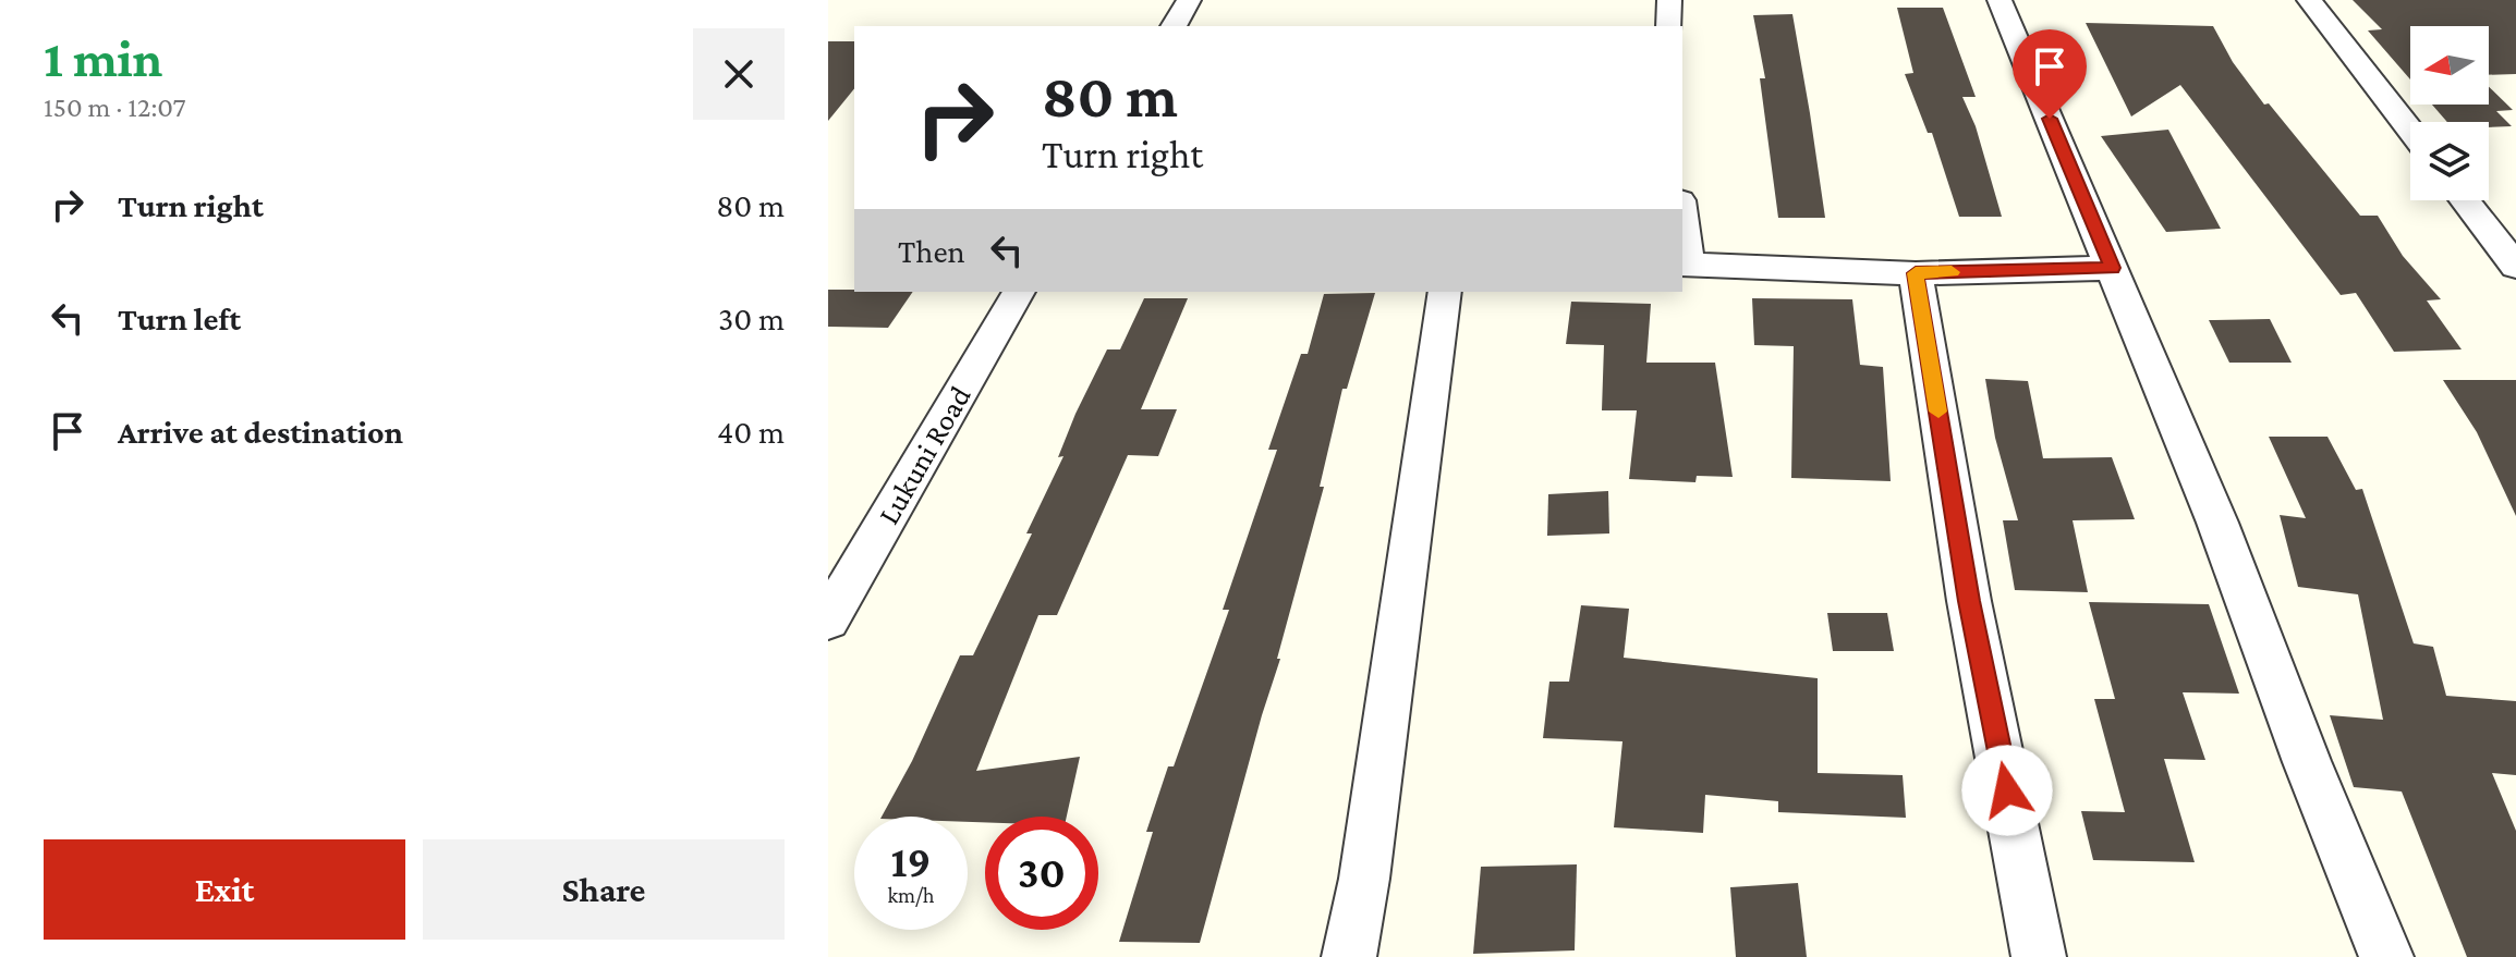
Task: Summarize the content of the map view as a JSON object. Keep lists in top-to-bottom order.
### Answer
{
  "streets": {
    "street": ["Lukuni Road"]
  },
  "north": "left",
  "page": {
    "heading": ["1 min", "150 m · 12:07"],
    "turn": ["80 m", "Turn right"],
    "list": [
      {
        "name": "Turn right",
        "value": "80 m"
      },
      {
        "name": "Turn left",
        "value": "30 m"
      },
      {
        "name": "Arrive at destination",
        "value": "40 m"
      }
    ],
    "then": "Then",
    "speed": "19 km/h",
    "limit": "30",
    "buttons": ["Exit", "Share"]
  }
}
